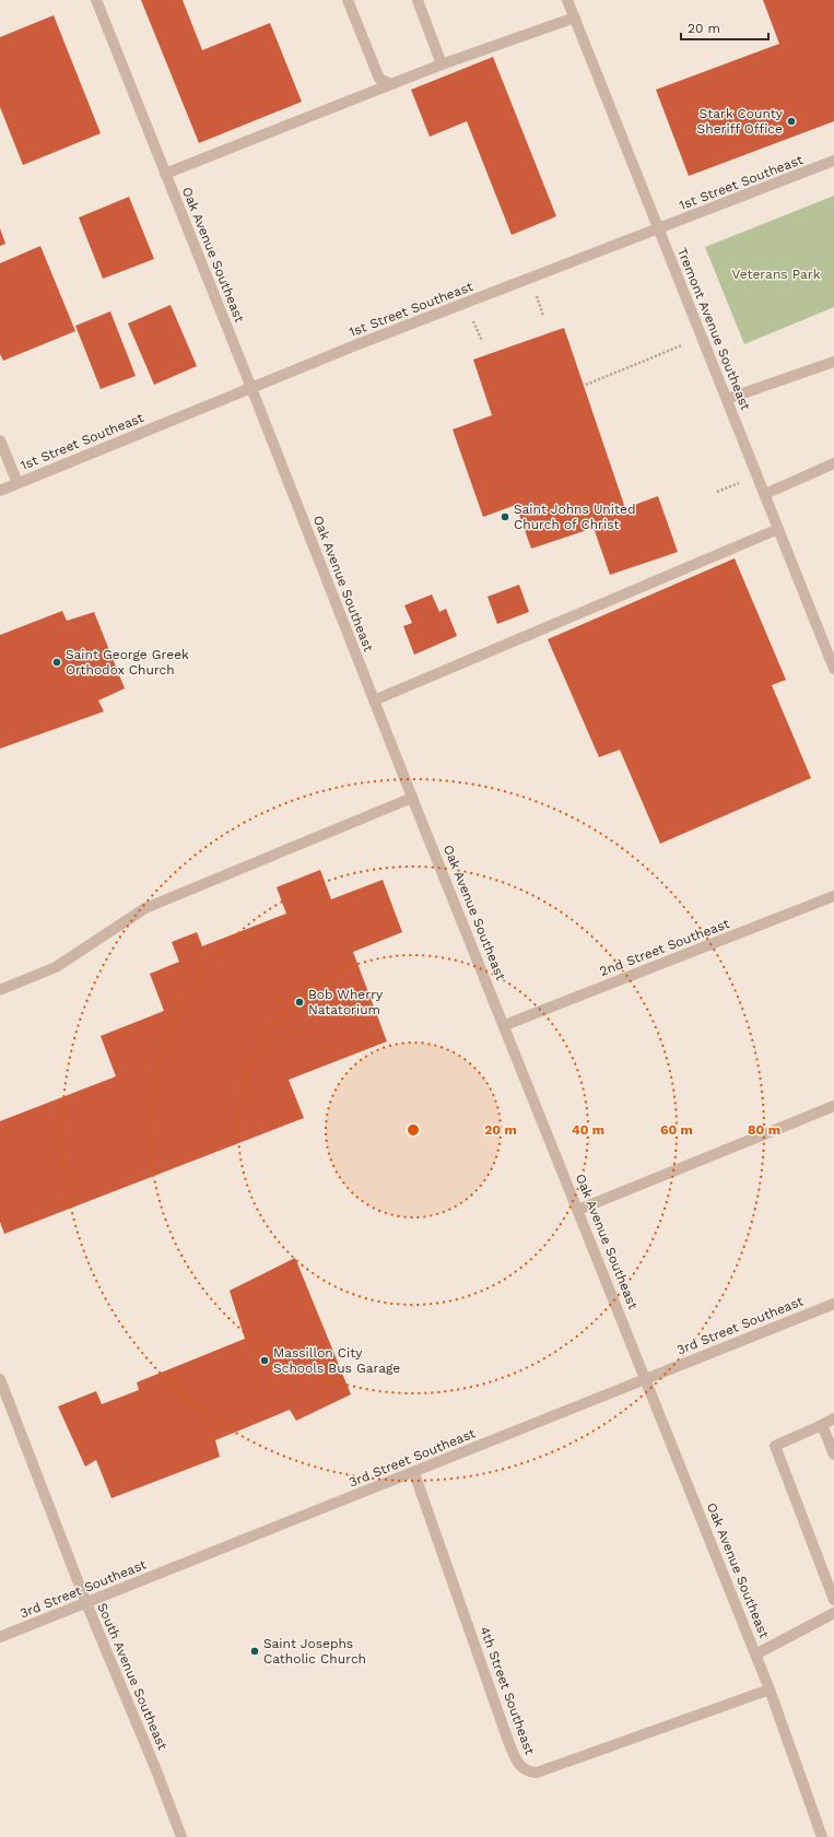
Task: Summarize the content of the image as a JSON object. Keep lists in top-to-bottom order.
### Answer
{
  "streets": {
    "street": [
      "1st Street Southeast",
      "Oak Avenue Southeast",
      "Tremont Avenue Southeast",
      "2nd Street Southeast",
      "3rd Street Southeast",
      "South Avenue Southeast",
      "4th Street Southeast"
    ]
  },
  "crossings": [
    ["1st Street Southeast", "Oak Avenue Southeast"],
    ["1st Street Southeast", "Tremont Avenue Southeast"],
    ["Oak Avenue Southeast", "2nd Street Southeast"],
    ["Oak Avenue Southeast", "3rd Street Southeast"],
    ["Oak Avenue Southeast", "4th Street Southeast"],
    ["3rd Street Southeast", "South Avenue Southeast"],
    ["3rd Street Southeast", "4th Street Southeast"]
  ],
  "parks": ["Veterans Park"],
  "places": [
    "Stark County Sheriff Office",
    "Saint Johns United Church of Christ",
    "Saint George Greek Orthodox Church",
    "Bob Wherry Natatorium",
    "Massillon City Schools Bus Garage",
    "Saint Josephs Catholic Church"
  ],
  "scale_bar": "20 m",
  "rings": [
    "20 m",
    "40 m",
    "60 m",
    "80 m"
  ]
}
